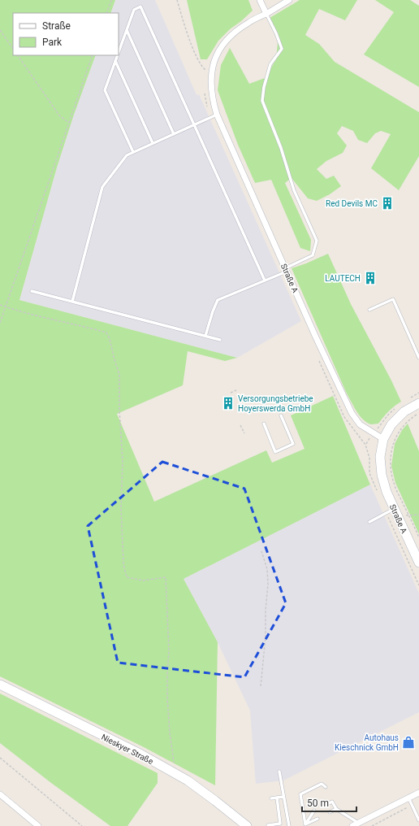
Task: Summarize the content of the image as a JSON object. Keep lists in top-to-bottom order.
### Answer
{
  "streets": {
    "main road": ["Straße A", "Nieskyer Straße"]
  },
  "places": {
    "building": ["Red Devils MC", "LAUTECH", "Versorgungsbetriebe Hoyerswerda GmbH"],
    "shop": ["Autohaus Kieschnick GmbH"]
  },
  "legend": ["Straße", "Park"],
  "scale_bar": "50 m"
}
